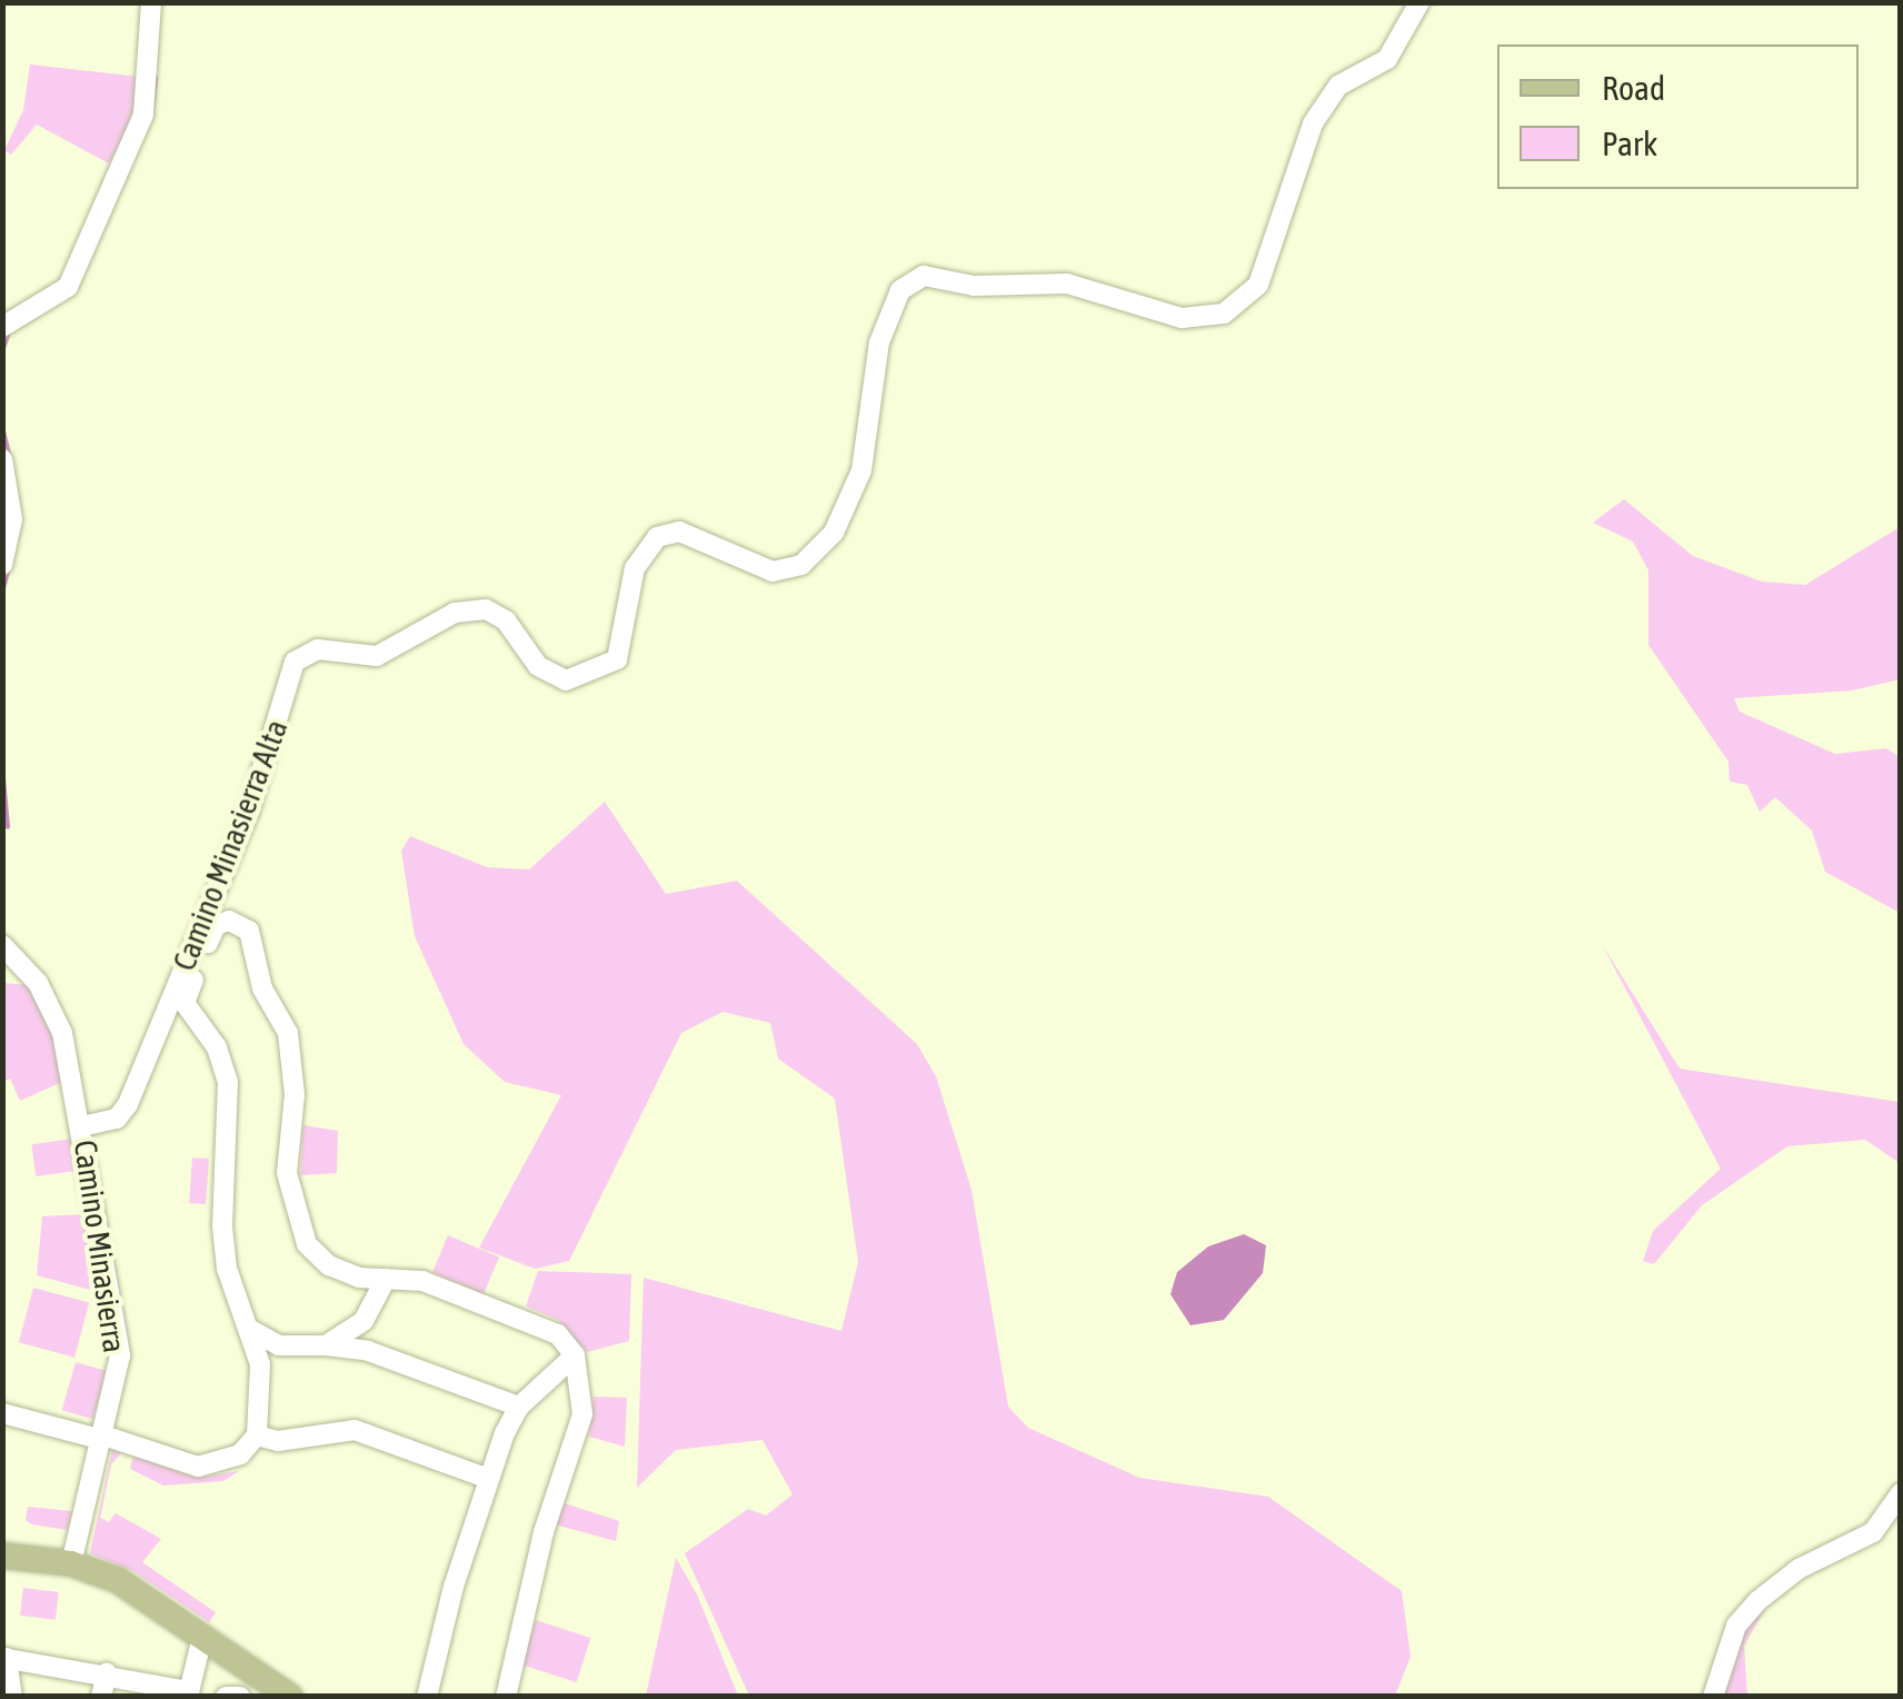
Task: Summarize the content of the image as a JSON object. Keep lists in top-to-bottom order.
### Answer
{
  "streets": {
    "street": ["Camino Minasierra Alta", "Camino Minasierra"]
  },
  "crossings": [
    ["Camino Minasierra Alta", "Camino Minasierra"]
  ],
  "legend": ["Road", "Park"]
}
